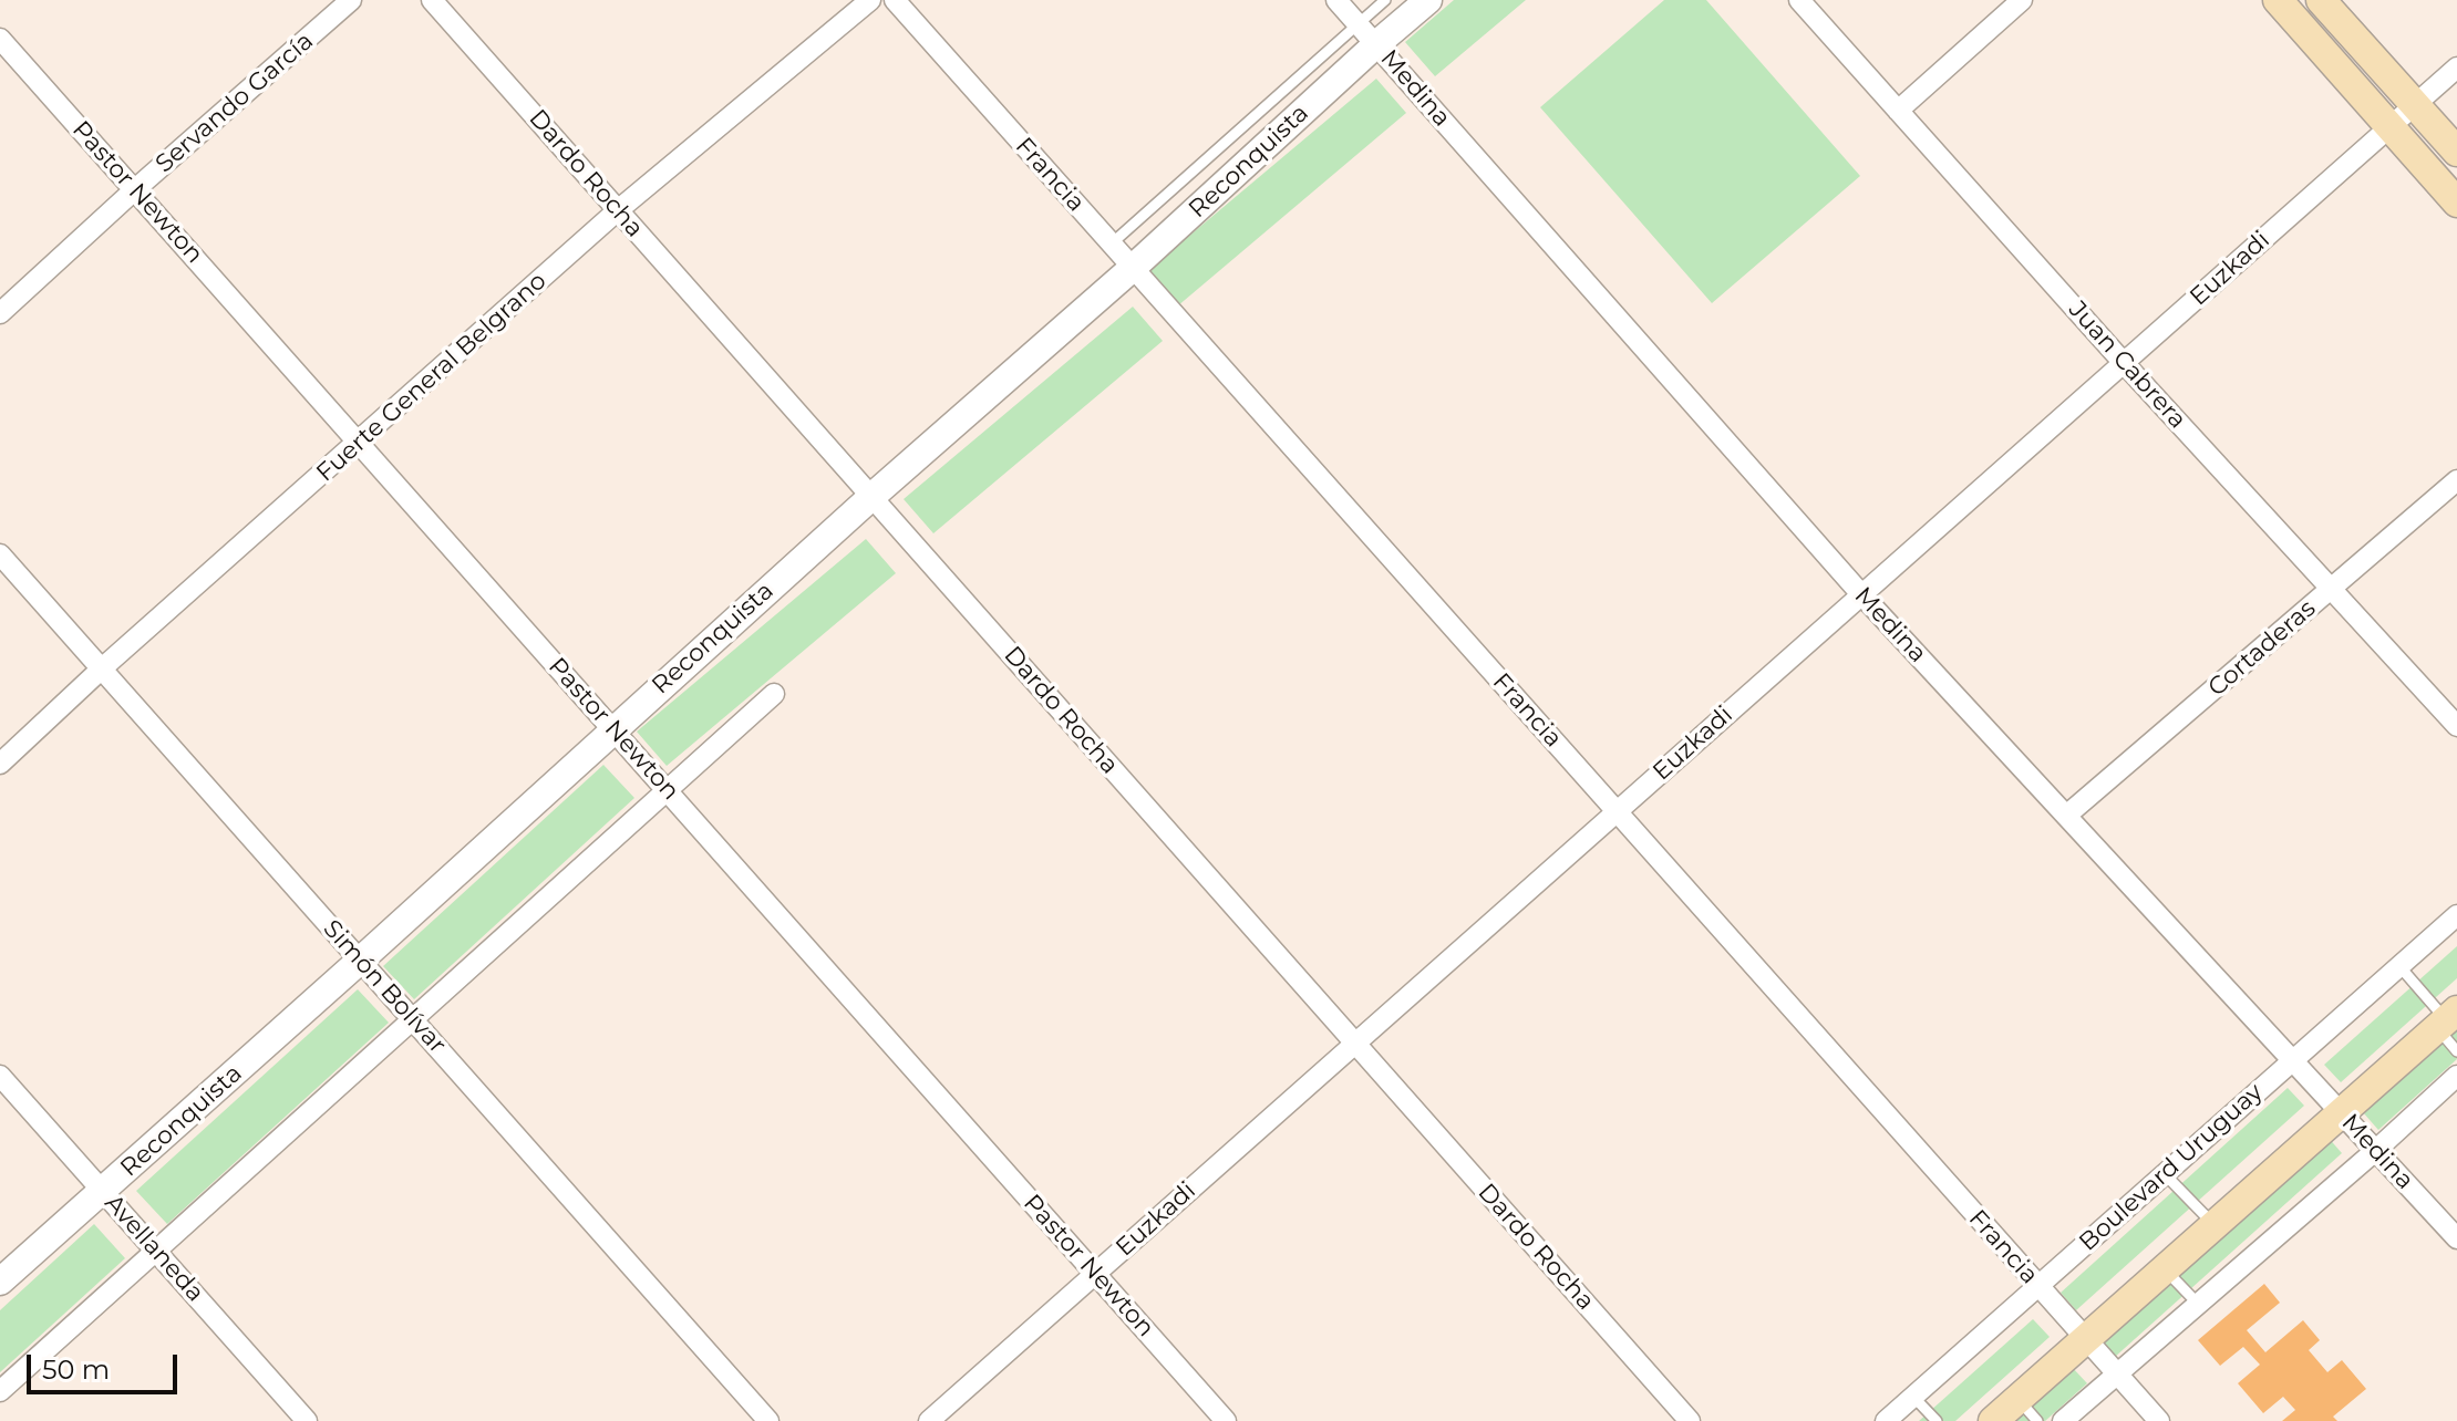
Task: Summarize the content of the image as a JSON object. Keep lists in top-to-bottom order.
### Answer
{
  "streets": {
    "street": [
      "Medina",
      "Servando García",
      "Reconquista",
      "Dardo Rocha",
      "Francia",
      "Pastor Newton",
      "Euzkadi",
      "Juan Cabrera",
      "Fuerte General Belgrano",
      "Cortaderas",
      "Simón Bolívar",
      "Boulevard Uruguay",
      "Avellaneda"
    ]
  },
  "crossings": [
    ["Medina", "Reconquista"],
    ["Medina", "Euzkadi"],
    ["Medina", "Cortaderas"],
    ["Medina", "Boulevard Uruguay"],
    ["Servando García", "Pastor Newton"],
    ["Reconquista", "Dardo Rocha"],
    ["Reconquista", "Francia"],
    ["Reconquista", "Pastor Newton"],
    ["Reconquista", "Simón Bolívar"],
    ["Reconquista", "Avellaneda"],
    ["Dardo Rocha", "Euzkadi"],
    ["Dardo Rocha", "Fuerte General Belgrano"],
    ["Francia", "Euzkadi"],
    ["Francia", "Boulevard Uruguay"],
    ["Pastor Newton", "Euzkadi"],
    ["Pastor Newton", "Fuerte General Belgrano"],
    ["Euzkadi", "Juan Cabrera"],
    ["Juan Cabrera", "Cortaderas"],
    ["Fuerte General Belgrano", "Simón Bolívar"]
  ],
  "scale_bar": "50 m"
}
